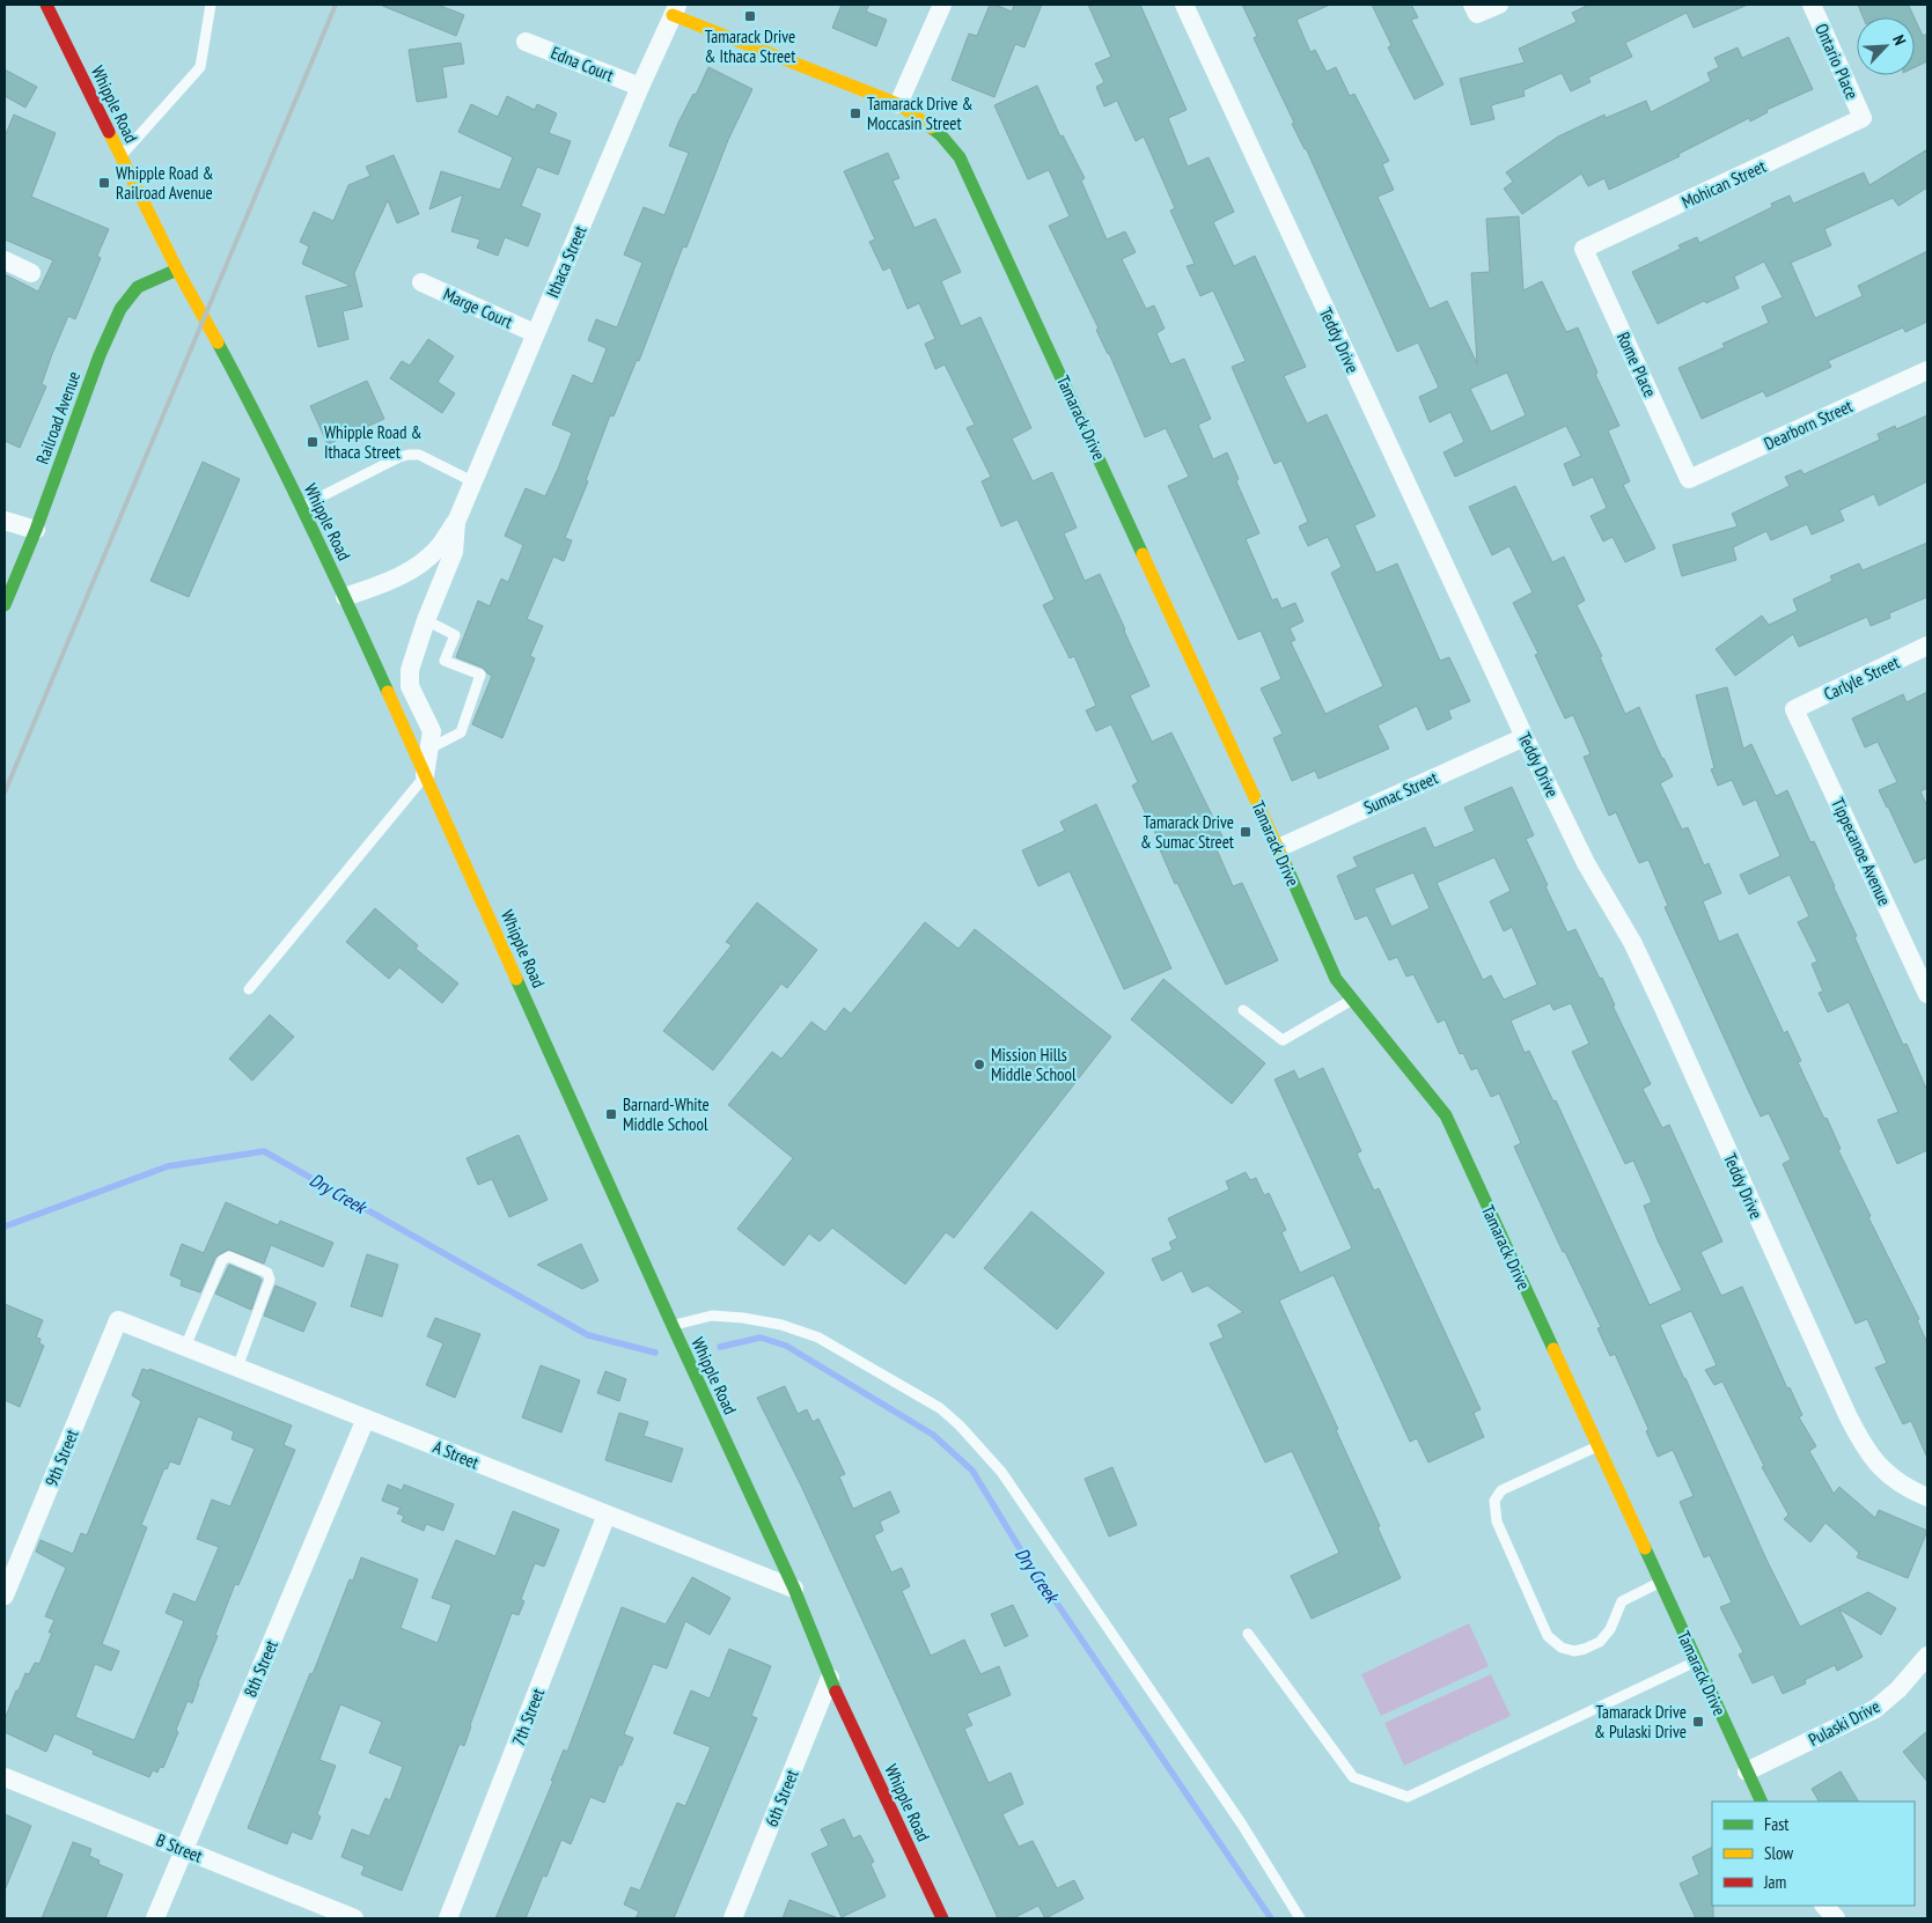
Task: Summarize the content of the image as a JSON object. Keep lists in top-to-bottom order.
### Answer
{
  "streets": {
    "street": [
      "Ontario Place",
      "Edna Court",
      "Whipple Road",
      "Mohican Street",
      "Ithaca Street",
      "Marge Court",
      "Teddy Drive",
      "Rome Place",
      "Railroad Avenue",
      "Tamarack Drive",
      "Dearborn Street",
      "Carlyle Street",
      "Sumac Street",
      "Tippecanoe Avenue",
      "A Street",
      "9th Street",
      "8th Street",
      "7th Street",
      "Pulaski Drive",
      "6th Street",
      "B Street"
    ]
  },
  "crossings": [
    ["Ontario Place", "Mohican Street"],
    ["Edna Court", "Ithaca Street"],
    ["Whipple Road", "Ithaca Street"],
    ["Whipple Road", "Railroad Avenue"],
    ["Whipple Road", "A Street"],
    ["Whipple Road", "6th Street"],
    ["Mohican Street", "Rome Place"],
    ["Ithaca Street", "Marge Court"],
    ["Ithaca Street", "Tamarack Drive"],
    ["Teddy Drive", "Sumac Street"],
    ["Rome Place", "Dearborn Street"],
    ["Tamarack Drive", "Sumac Street"],
    ["Tamarack Drive", "Pulaski Drive"],
    ["Carlyle Street", "Tippecanoe Avenue"],
    ["A Street", "9th Street"],
    ["A Street", "8th Street"],
    ["A Street", "7th Street"],
    ["8th Street", "B Street"]
  ],
  "water": ["Dry Creek"],
  "places": {
    "transit": [
      "Tamarack Drive & Ithaca Street",
      "Tamarack Drive & Moccasin Street",
      "Whipple Road & Railroad Avenue",
      "Whipple Road & Ithaca Street",
      "Tamarack Drive & Sumac Street",
      "Barnard-White Middle School",
      "Tamarack Drive & Pulaski Drive"
    ],
    "other": ["Mission Hills Middle School"]
  },
  "legend": ["Fast", "Slow", "Jam"],
  "north": "top right"
}
